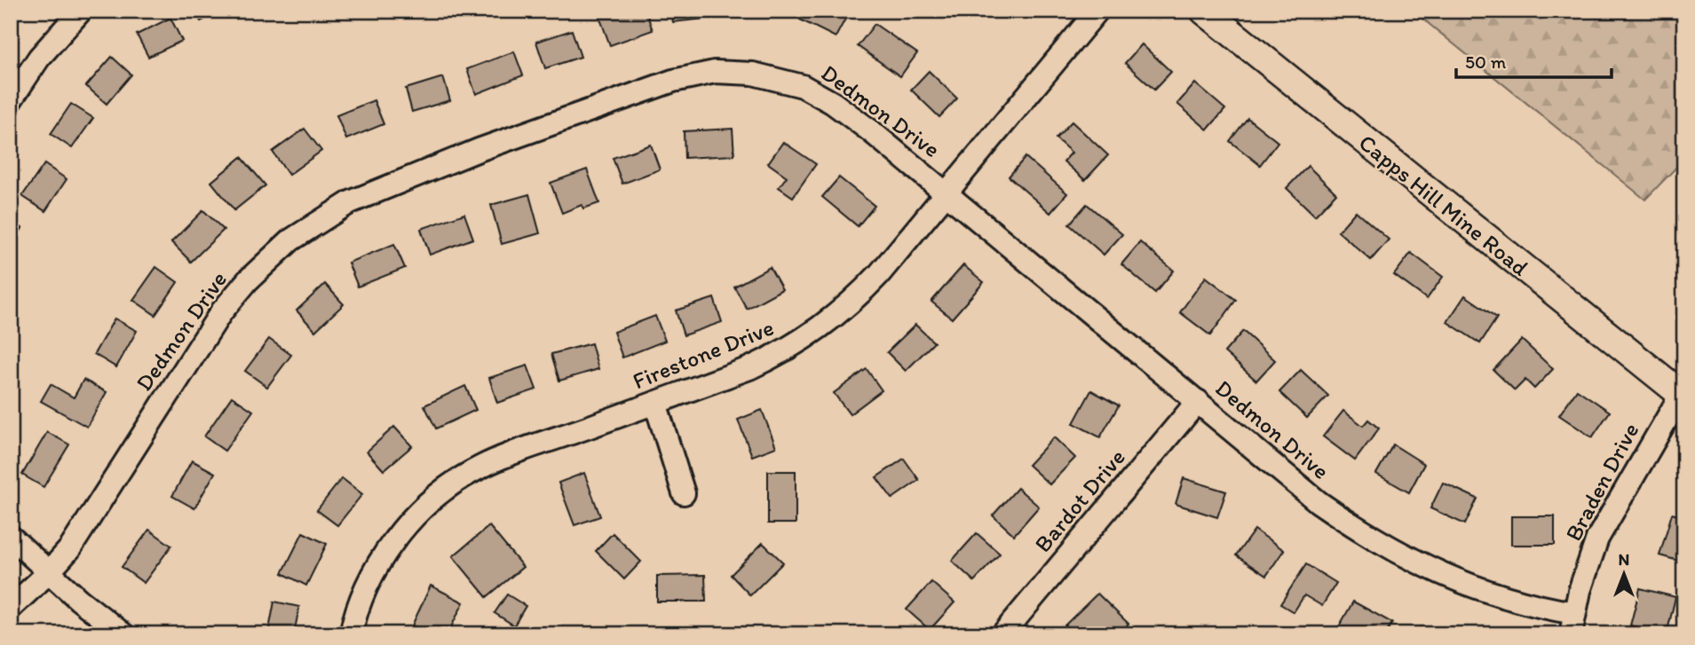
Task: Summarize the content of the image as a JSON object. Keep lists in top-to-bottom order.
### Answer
{
  "streets": {
    "street": [
      "Dedmon Drive",
      "Capps Hill Mine Road",
      "Firestone Drive",
      "Braden Drive",
      "Bardot Drive"
    ]
  },
  "crossings": [
    ["Dedmon Drive", "Firestone Drive"],
    ["Dedmon Drive", "Braden Drive"],
    ["Dedmon Drive", "Bardot Drive"],
    ["Capps Hill Mine Road", "Braden Drive"]
  ],
  "scale_bar": "50 m",
  "north": "top"
}
